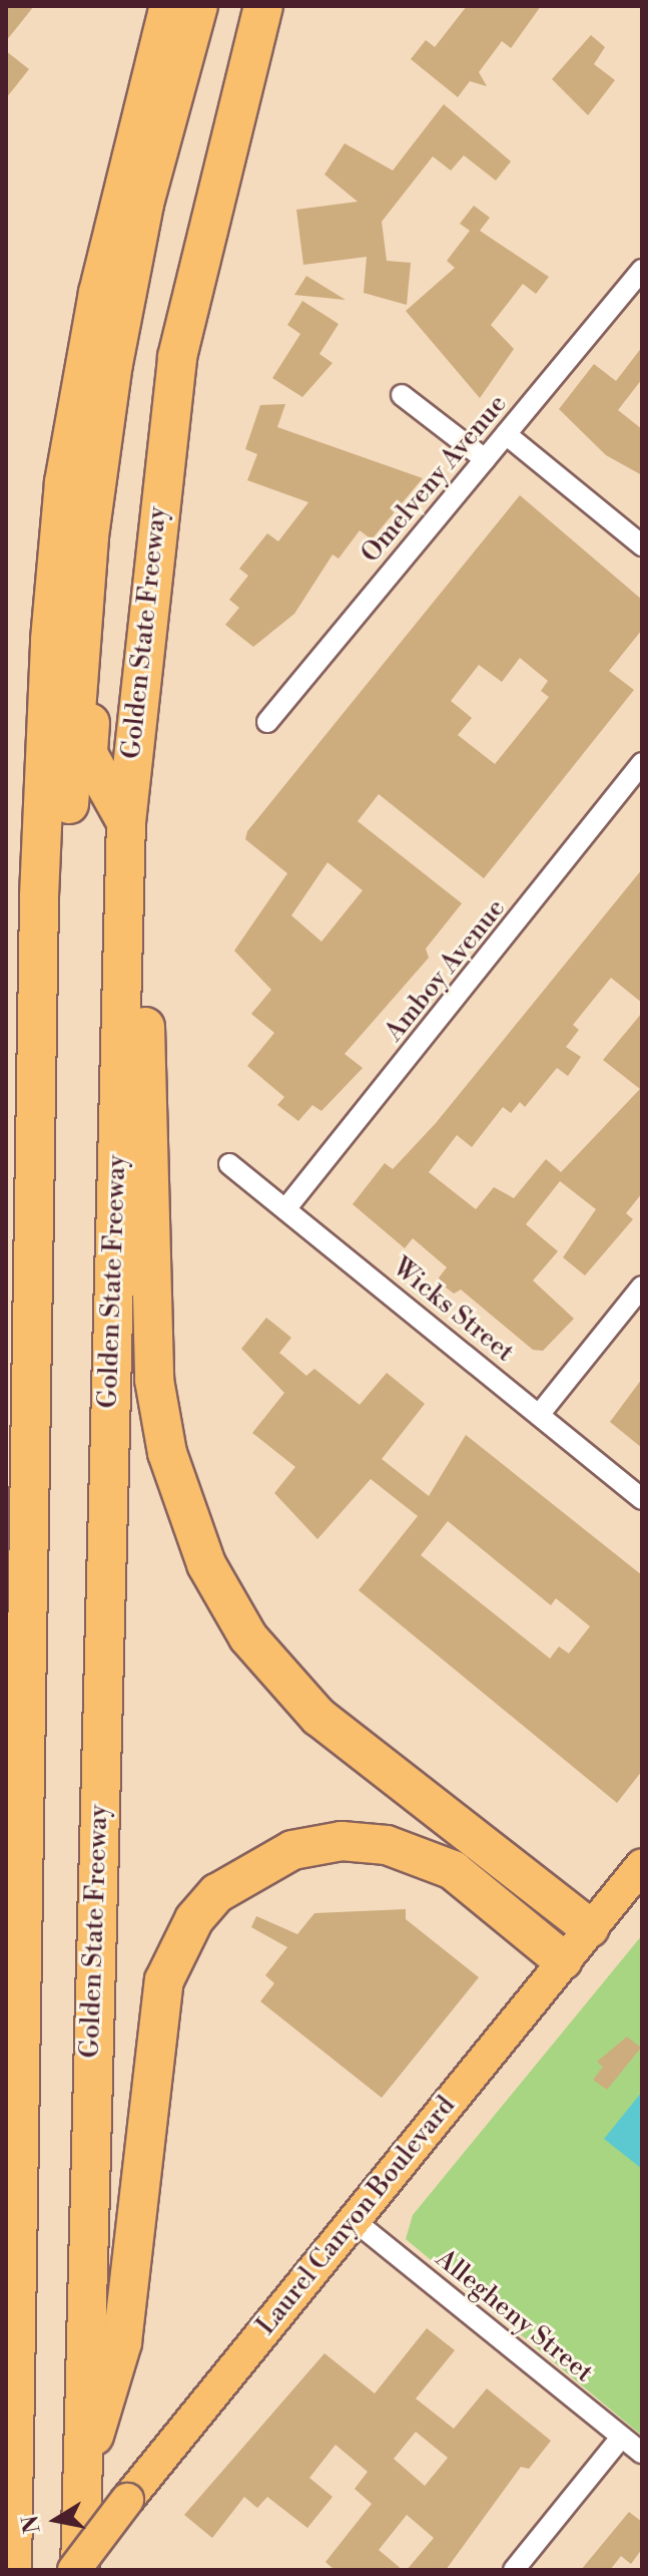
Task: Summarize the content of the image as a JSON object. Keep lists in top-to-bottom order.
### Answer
{
  "streets": {
    "highway": ["Golden State Freeway"],
    "main road": ["Laurel Canyon Boulevard"],
    "street": [
      "Omelveny Avenue",
      "Amboy Avenue",
      "Wicks Street",
      "Allegheny Street"
    ]
  },
  "crossings": [
    ["Golden State Freeway", "Laurel Canyon Boulevard"],
    ["Amboy Avenue", "Wicks Street"],
    ["Laurel Canyon Boulevard", "Allegheny Street"]
  ],
  "north": "left"
}
